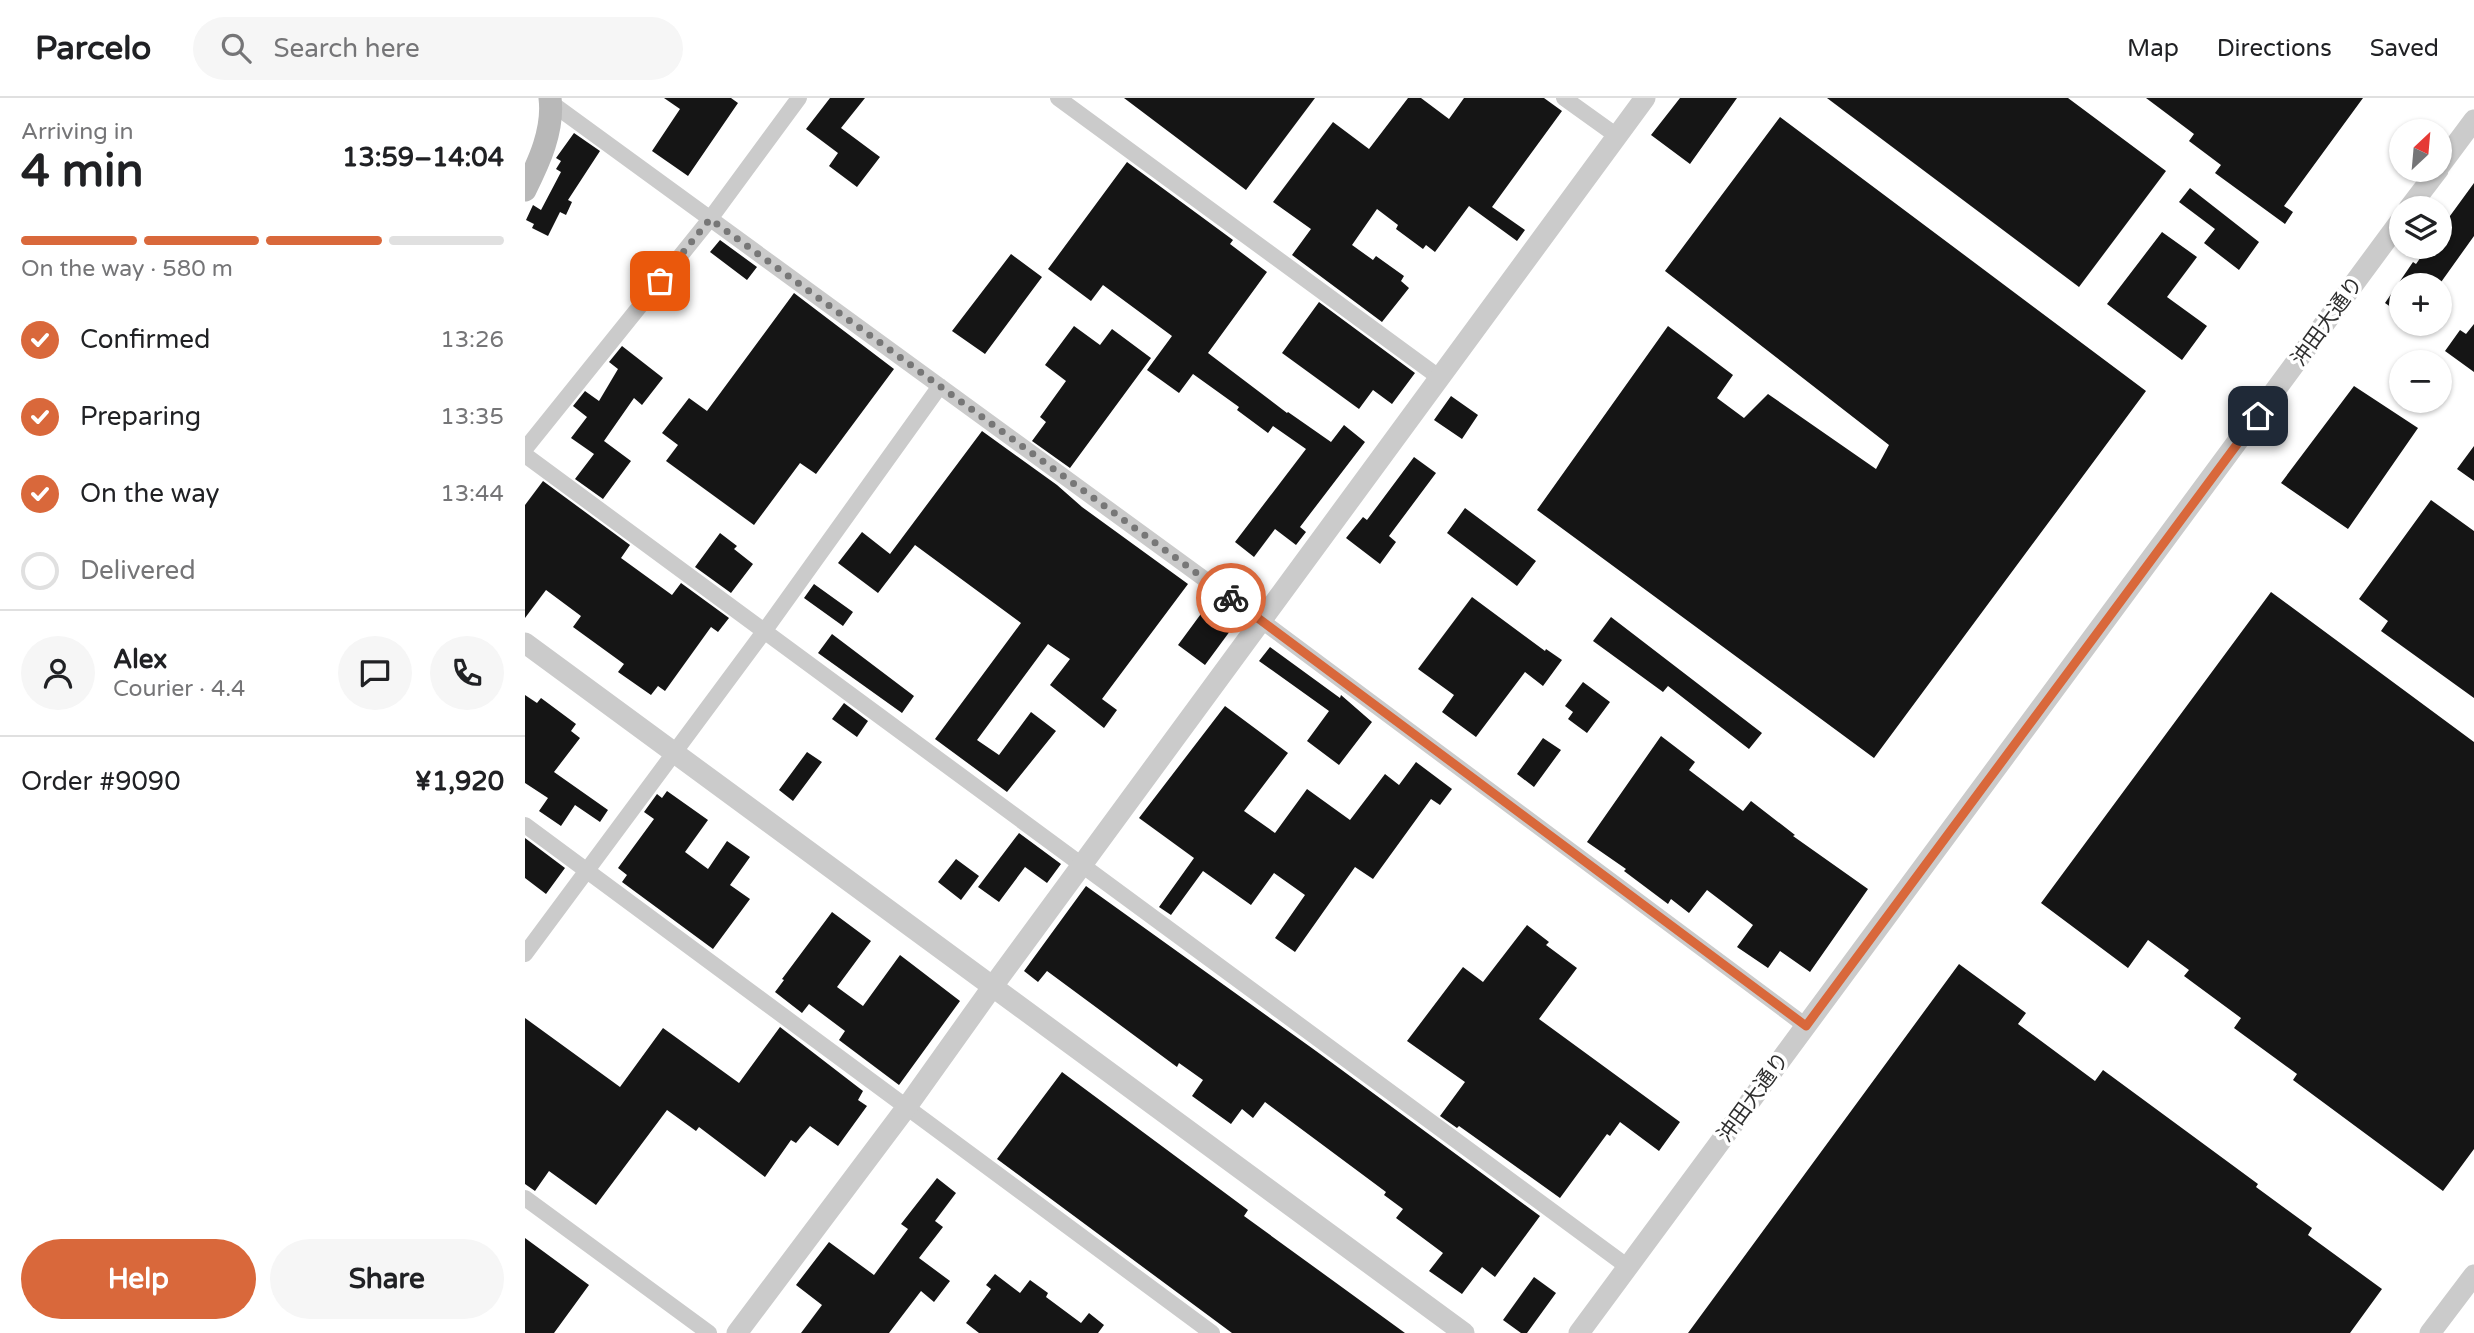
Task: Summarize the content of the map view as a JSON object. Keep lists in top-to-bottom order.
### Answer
{
  "streets": {
    "street": ["沖田大通り"]
  },
  "north": "top right",
  "page": {
    "header": "Parcelo",
    "search": "Search here",
    "nav": ["Map", "Directions", "Saved"],
    "heading": ["4 min", "Arriving in", "13:59–14:04"],
    "panel": [
      "Alex",
      "Courier · 4.4",
      "Order #9090",
      "¥1,920"
    ],
    "map_buttons": ["+", "−"],
    "bar": "On the way · 580 m",
    "list": [
      ["Confirmed", "13:26"],
      ["Preparing", "13:35"],
      ["On the way", "13:44"],
      "Delivered"
    ],
    "buttons": ["Help", "Share"]
  }
}
